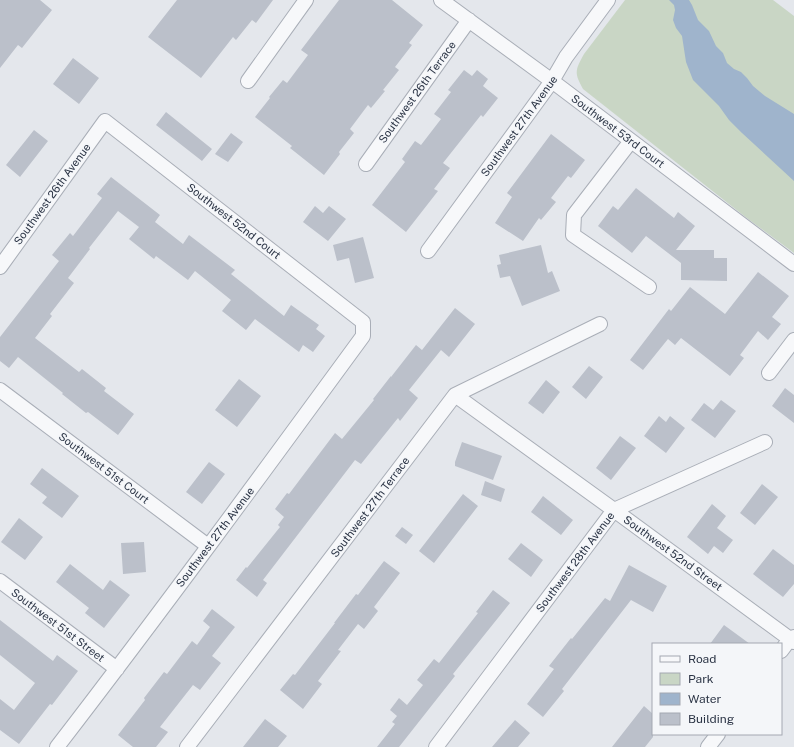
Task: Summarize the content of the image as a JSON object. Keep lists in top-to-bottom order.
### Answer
{
  "streets": {
    "street": [
      "Southwest 26th Terrace",
      "Southwest 27th Avenue",
      "Southwest 53rd Court",
      "Southwest 26th Avenue",
      "Southwest 52nd Court",
      "Southwest 51st Court",
      "Southwest 27th Terrace",
      "Southwest 52nd Street",
      "Southwest 28th Avenue",
      "Southwest 51st Street"
    ]
  },
  "crossings": [
    ["Southwest 26th Terrace", "Southwest 53rd Court"],
    ["Southwest 27th Avenue", "Southwest 53rd Court"],
    ["Southwest 27th Avenue", "Southwest 52nd Court"],
    ["Southwest 27th Avenue", "Southwest 51st Court"],
    ["Southwest 27th Avenue", "Southwest 51st Street"],
    ["Southwest 26th Avenue", "Southwest 52nd Court"],
    ["Southwest 27th Terrace", "Southwest 52nd Street"],
    ["Southwest 52nd Street", "Southwest 28th Avenue"]
  ],
  "legend": [
    "Road",
    "Park",
    "Water",
    "Building"
  ]
}
